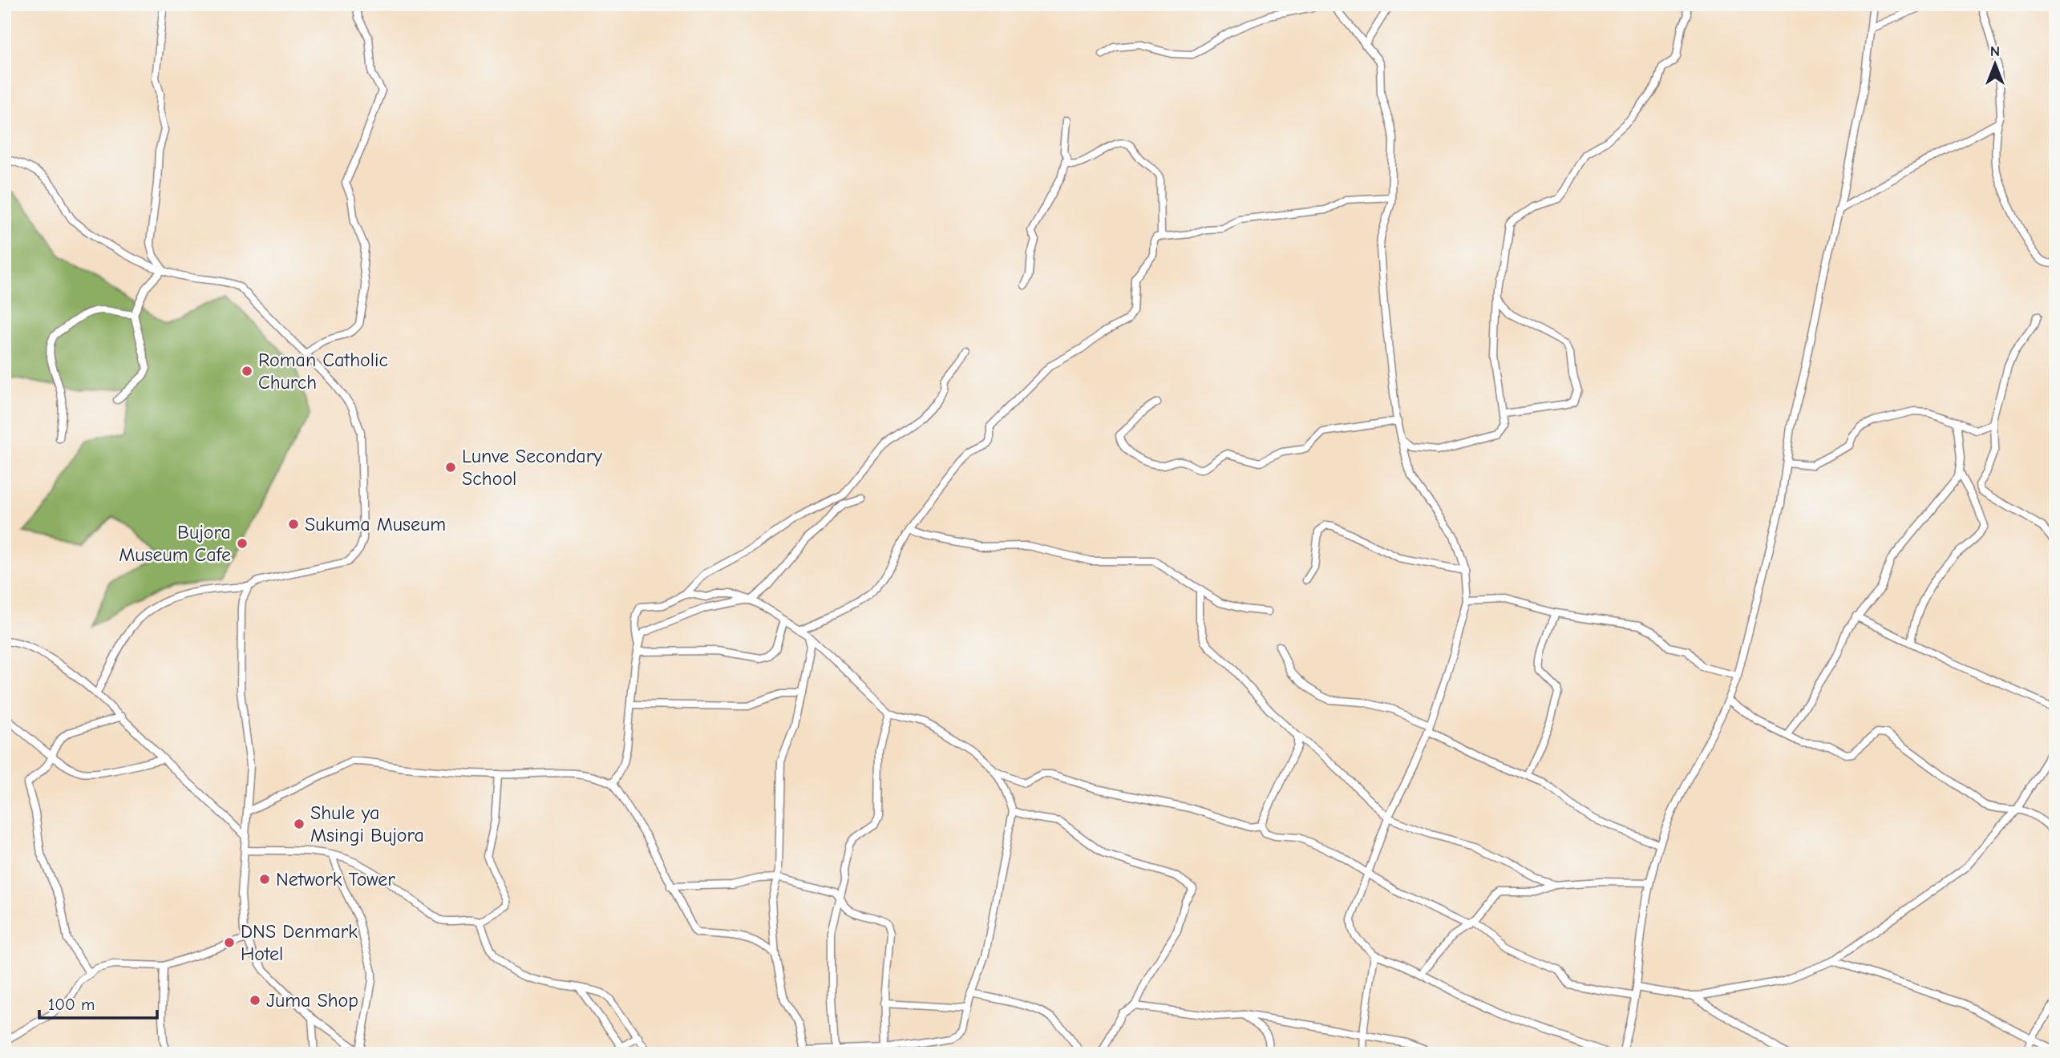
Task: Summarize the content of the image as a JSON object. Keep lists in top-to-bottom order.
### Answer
{
  "places": [
    "Roman Catholic Church",
    "Lunve Secondary School",
    "Sukuma Museum",
    "Bujora Museum Cafe",
    "Shule ya Msingi Bujora",
    "Network Tower",
    "DNS Denmark Hotel",
    "Juma Shop"
  ],
  "scale_bar": "100 m",
  "north": "top"
}
